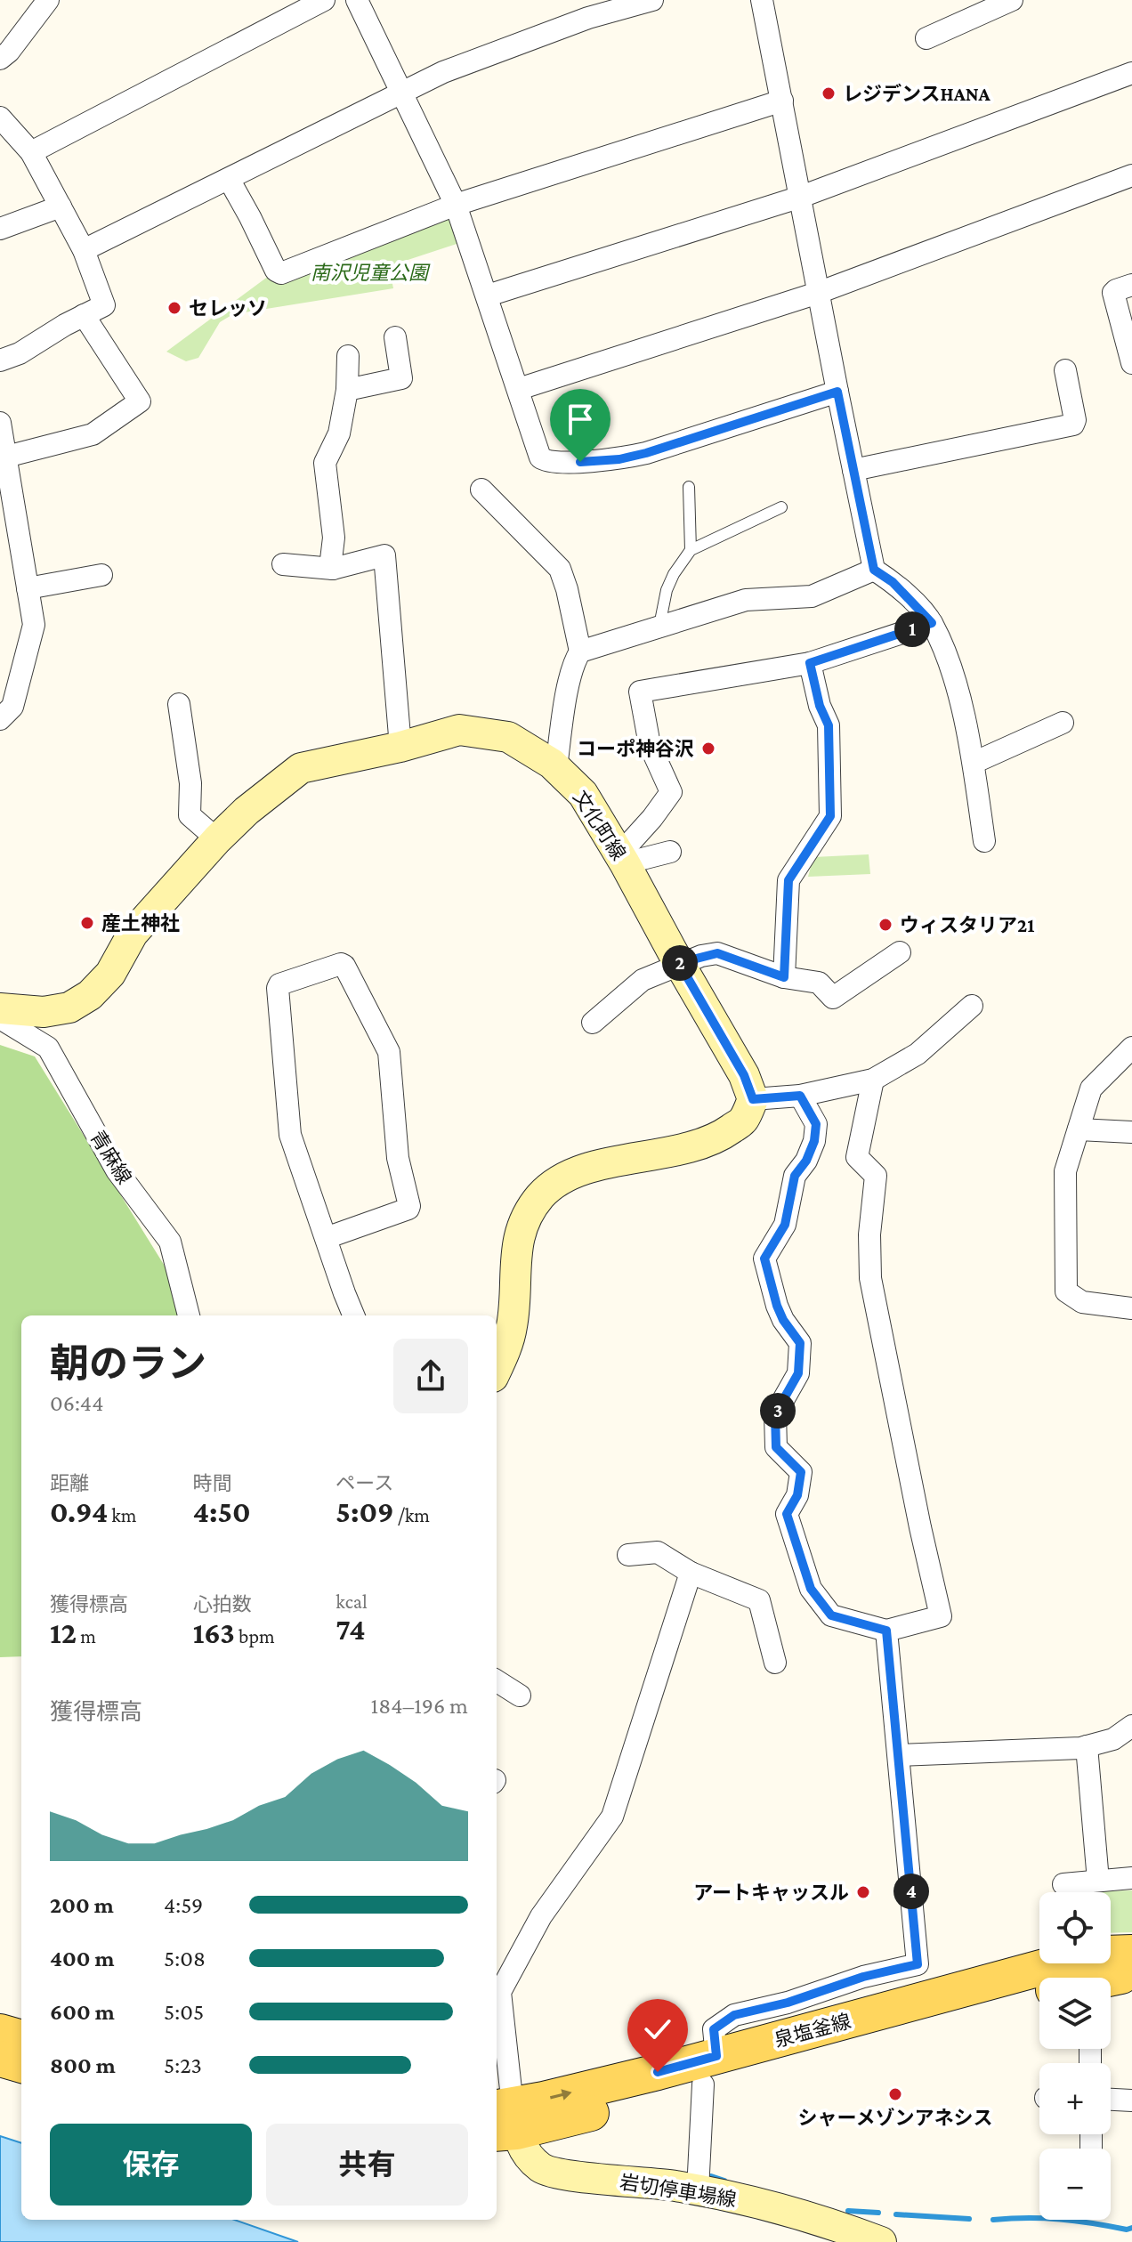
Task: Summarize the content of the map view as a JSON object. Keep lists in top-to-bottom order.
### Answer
{
  "streets": {
    "main road": ["泉塩釜線"],
    "street": ["文化町線", "青麻線", "岩切停車場線"]
  },
  "crossings": [
    ["泉塩釜線", "岩切停車場線"]
  ],
  "parks": ["南沢児童公園"],
  "places": [
    "レジデンスHANA",
    "セレッソ",
    "コーポ神谷沢",
    "産土神社",
    "ウィスタリア21",
    "アートキャッスル",
    "シャーメゾンアネシス"
  ],
  "page": {
    "pins": [
      "1",
      "2",
      "3",
      "4"
    ],
    "heading": ["朝のラン", "06:44"],
    "stats": [
      ["距離", "0.94 km"],
      ["時間", "4:50"],
      ["ペース", "5:09 /km"],
      ["獲得標高", "12 m"],
      ["心拍数", "163 bpm"],
      ["kcal", "74"]
    ],
    "chart": ["獲得標高", "184–196 m"],
    "list": [
      {
        "name": "200 m",
        "note": "4:59"
      },
      {
        "name": "400 m",
        "note": "5:08"
      },
      {
        "name": "600 m",
        "note": "5:05"
      },
      {
        "name": "800 m",
        "note": "5:23"
      }
    ],
    "map_buttons": ["+", "−"],
    "buttons": ["保存", "共有"]
  }
}
